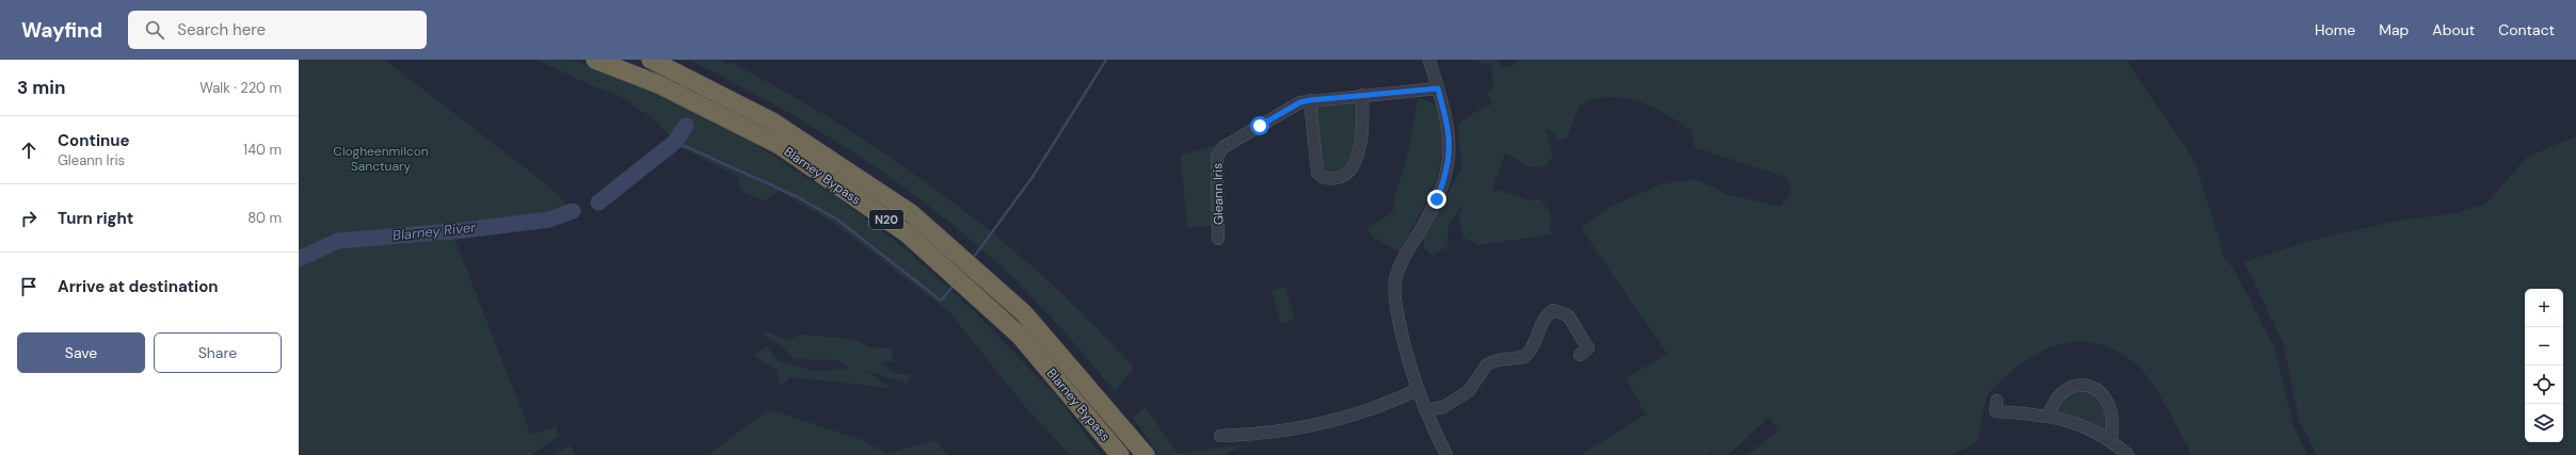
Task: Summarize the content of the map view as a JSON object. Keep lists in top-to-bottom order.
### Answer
{
  "streets": {
    "highway": ["Blarney Bypass", "N20"],
    "street": ["Gleann Iris"]
  },
  "water": ["Blarney River"],
  "parks": ["Clogheenmilcon Sanctuary"],
  "page": {
    "header": "Wayfind",
    "search": "Search here",
    "nav": [
      "Home",
      "Map",
      "About",
      "Contact"
    ],
    "heading": ["3 min", "Walk · 220 m"],
    "list": [
      ["Continue", "Gleann Iris", "140 m"],
      ["Turn right", "80 m"],
      "Arrive at destination"
    ],
    "map_buttons": ["+", "−"],
    "buttons": ["Save", "Share"]
  }
}
